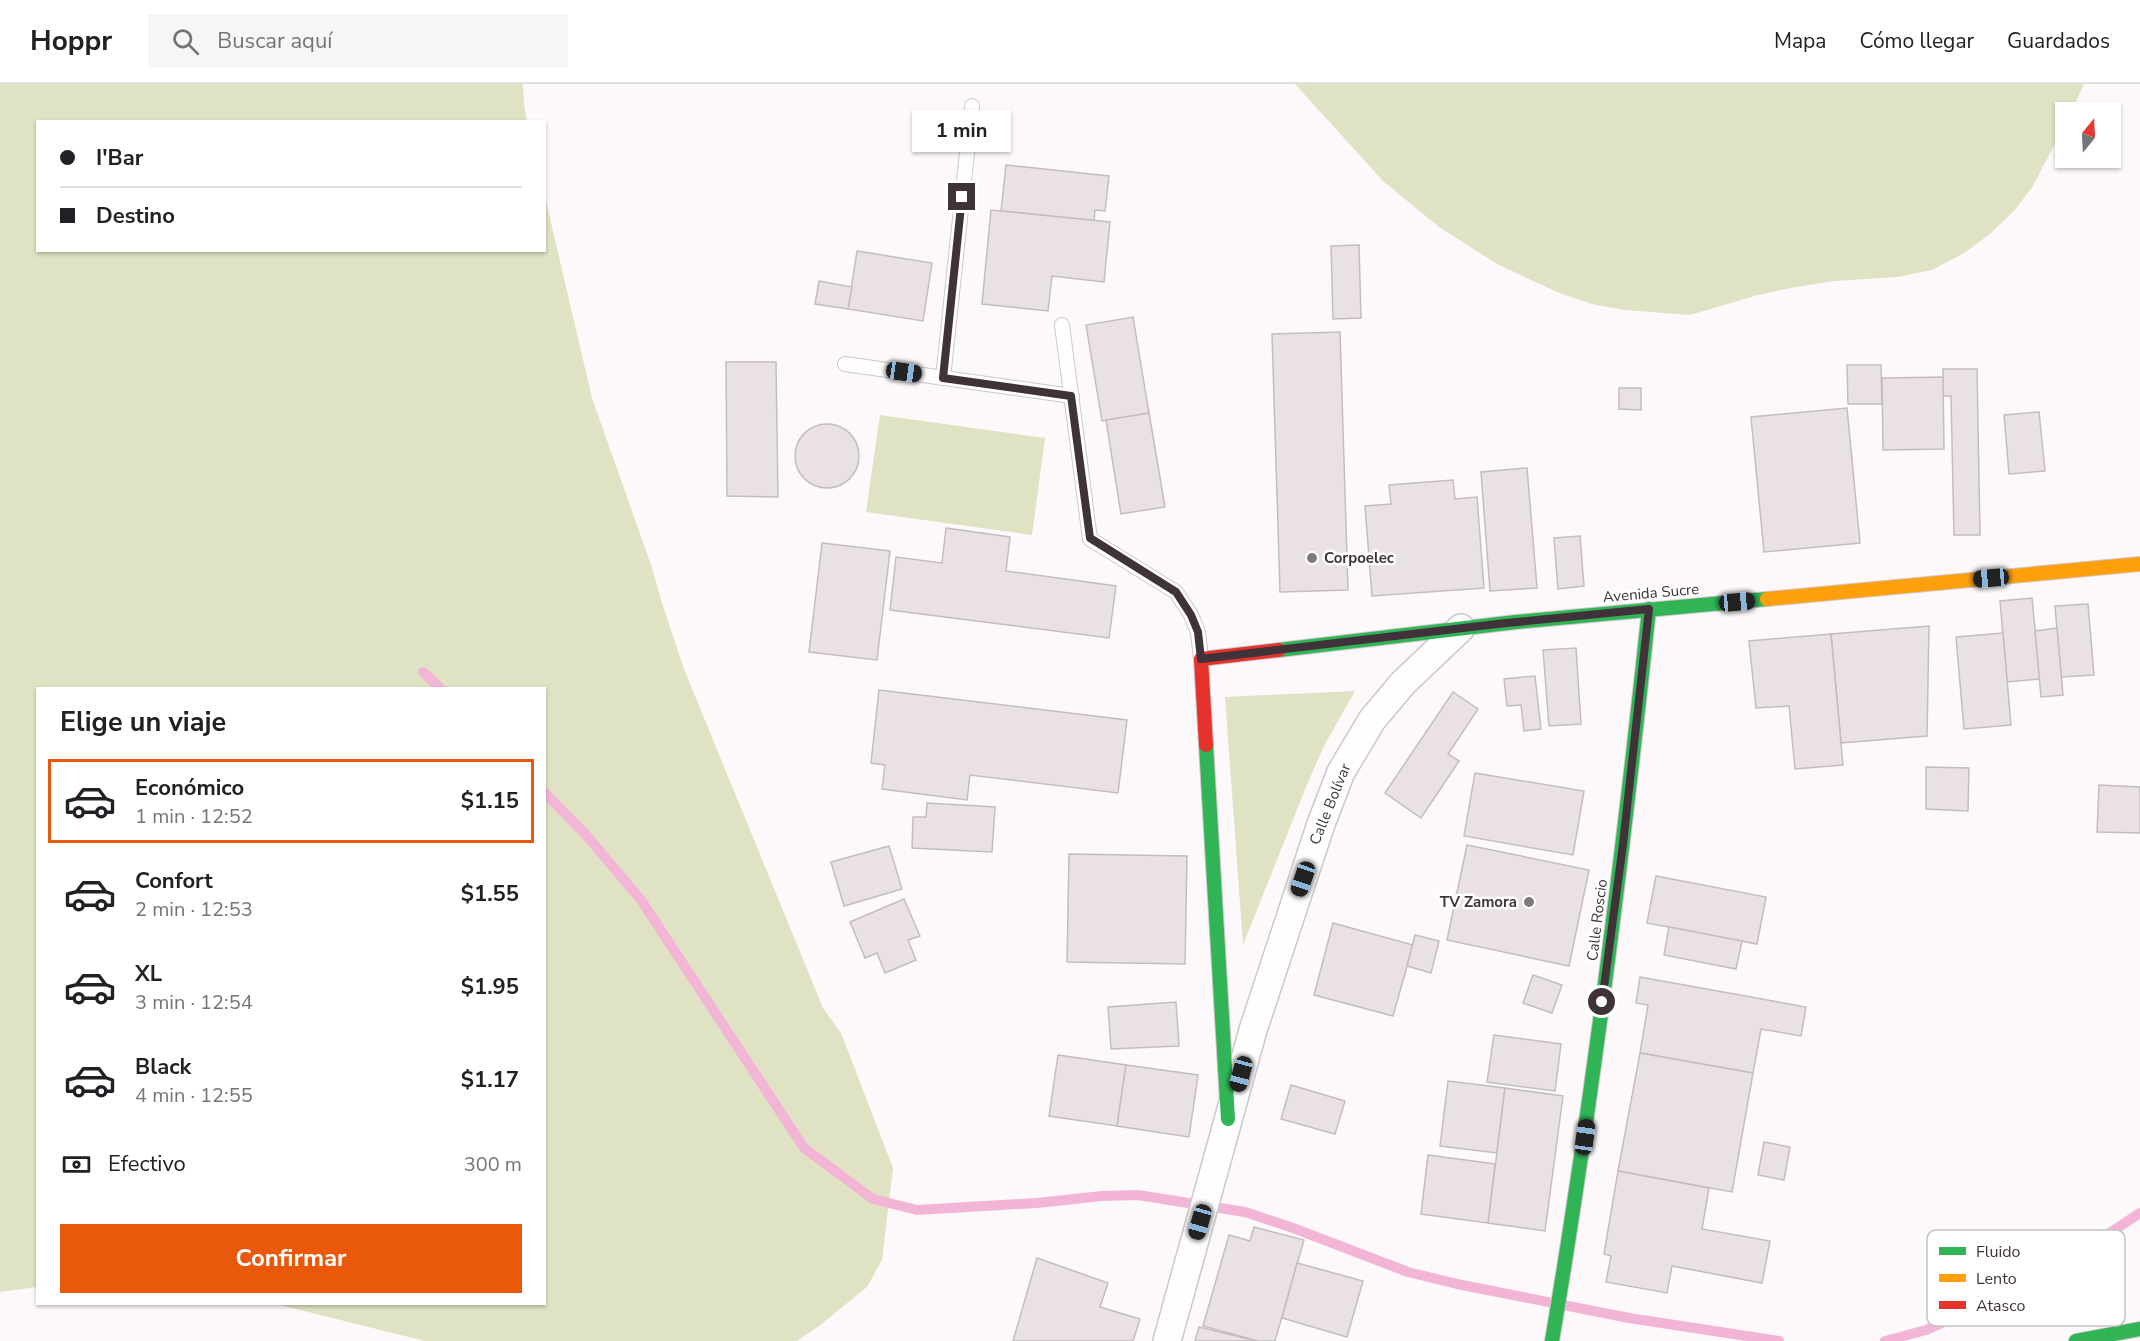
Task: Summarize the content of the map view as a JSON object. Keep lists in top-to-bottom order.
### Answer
{
  "streets": {
    "street": ["Avenida Sucre", "Calle Bolívar", "Calle Roscio"]
  },
  "crossings": [
    ["Avenida Sucre", "Calle Bolívar"],
    ["Avenida Sucre", "Calle Roscio"]
  ],
  "places": ["Corpoelec", "TV Zamora"],
  "legend": ["Fluido", "Lento", "Atasco"],
  "north": "top",
  "page": {
    "header": "Hoppr",
    "search": "Buscar aquí",
    "nav": ["Mapa", "Cómo llegar", "Guardados"],
    "bubble": "1 min",
    "banner": ["I'Bar", "Destino"],
    "heading": "Elige un viaje",
    "list": [
      {
        "name": "Económico",
        "note": "1 min · 12:52",
        "value": "$1.15"
      },
      {
        "name": "Confort",
        "note": "2 min · 12:53",
        "value": "$1.55"
      },
      {
        "name": "XL",
        "note": "3 min · 12:54",
        "value": "$1.95"
      },
      {
        "name": "Black",
        "note": "4 min · 12:55",
        "value": "$1.17"
      }
    ],
    "pay": ["Efectivo", "300 m"],
    "buttons": "Confirmar"
  }
}
